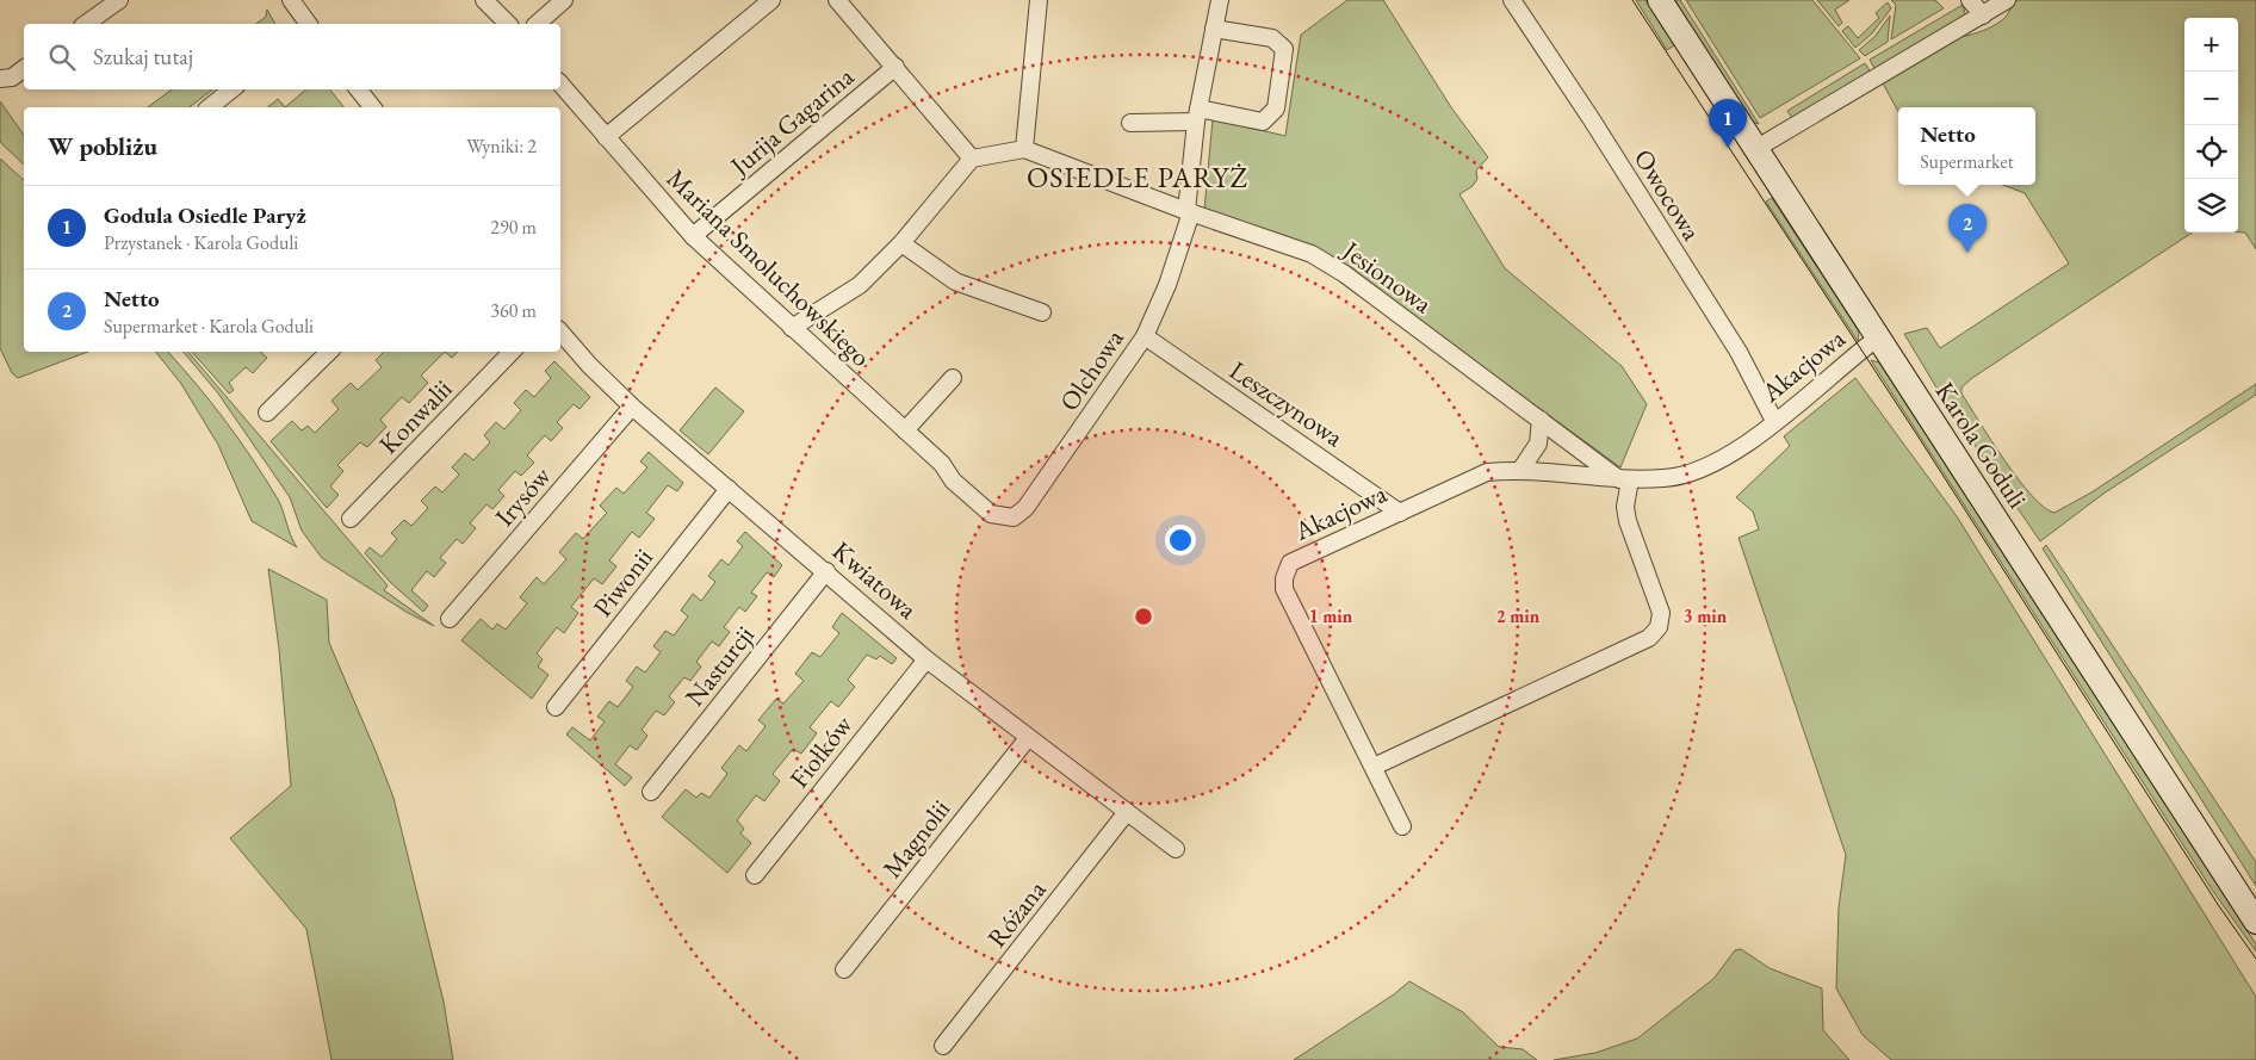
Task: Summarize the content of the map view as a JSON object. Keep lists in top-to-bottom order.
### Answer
{
  "streets": {
    "main road": ["Karola Goduli"],
    "street": [
      "Jurija Gagarina",
      "Owocowa",
      "Mariana Smoluchowskiego",
      "Jesionowa",
      "Akacjowa",
      "Olchowa",
      "Leszczynowa",
      "Konwalii",
      "Irysów",
      "Kwiatowa",
      "Piwonii",
      "Nasturcji",
      "Fiołków",
      "Magnolii",
      "Różana"
    ]
  },
  "crossings": [
    ["Jurija Gagarina", "Mariana Smoluchowskiego"],
    ["Owocowa", "Akacjowa"],
    ["Mariana Smoluchowskiego", "Olchowa"],
    ["Jesionowa", "Akacjowa"],
    ["Jesionowa", "Olchowa"],
    ["Akacjowa", "Leszczynowa"],
    ["Akacjowa", "Karola Goduli"],
    ["Olchowa", "Leszczynowa"],
    ["Irysów", "Kwiatowa"],
    ["Kwiatowa", "Piwonii"],
    ["Kwiatowa", "Nasturcji"],
    ["Kwiatowa", "Fiołków"],
    ["Kwiatowa", "Magnolii"],
    ["Kwiatowa", "Różana"]
  ],
  "districts": ["OSIEDLE PARYŻ"],
  "page": {
    "map_buttons": ["+", "−"],
    "search": "Szukaj tutaj",
    "pins": ["1", "2"],
    "popup": ["Netto", "Supermarket"],
    "heading": ["W pobliżu", "Wyniki: 2"],
    "list": [
      {
        "mark": "1",
        "name": "Godula Osiedle Paryż",
        "note": "Przystanek · Karola Goduli",
        "value": "290 m"
      },
      {
        "mark": "2",
        "name": "Netto",
        "note": "Supermarket · Karola Goduli",
        "value": "360 m"
      }
    ]
  },
  "rings": ["1 min", "2 min", "3 min"]
}
